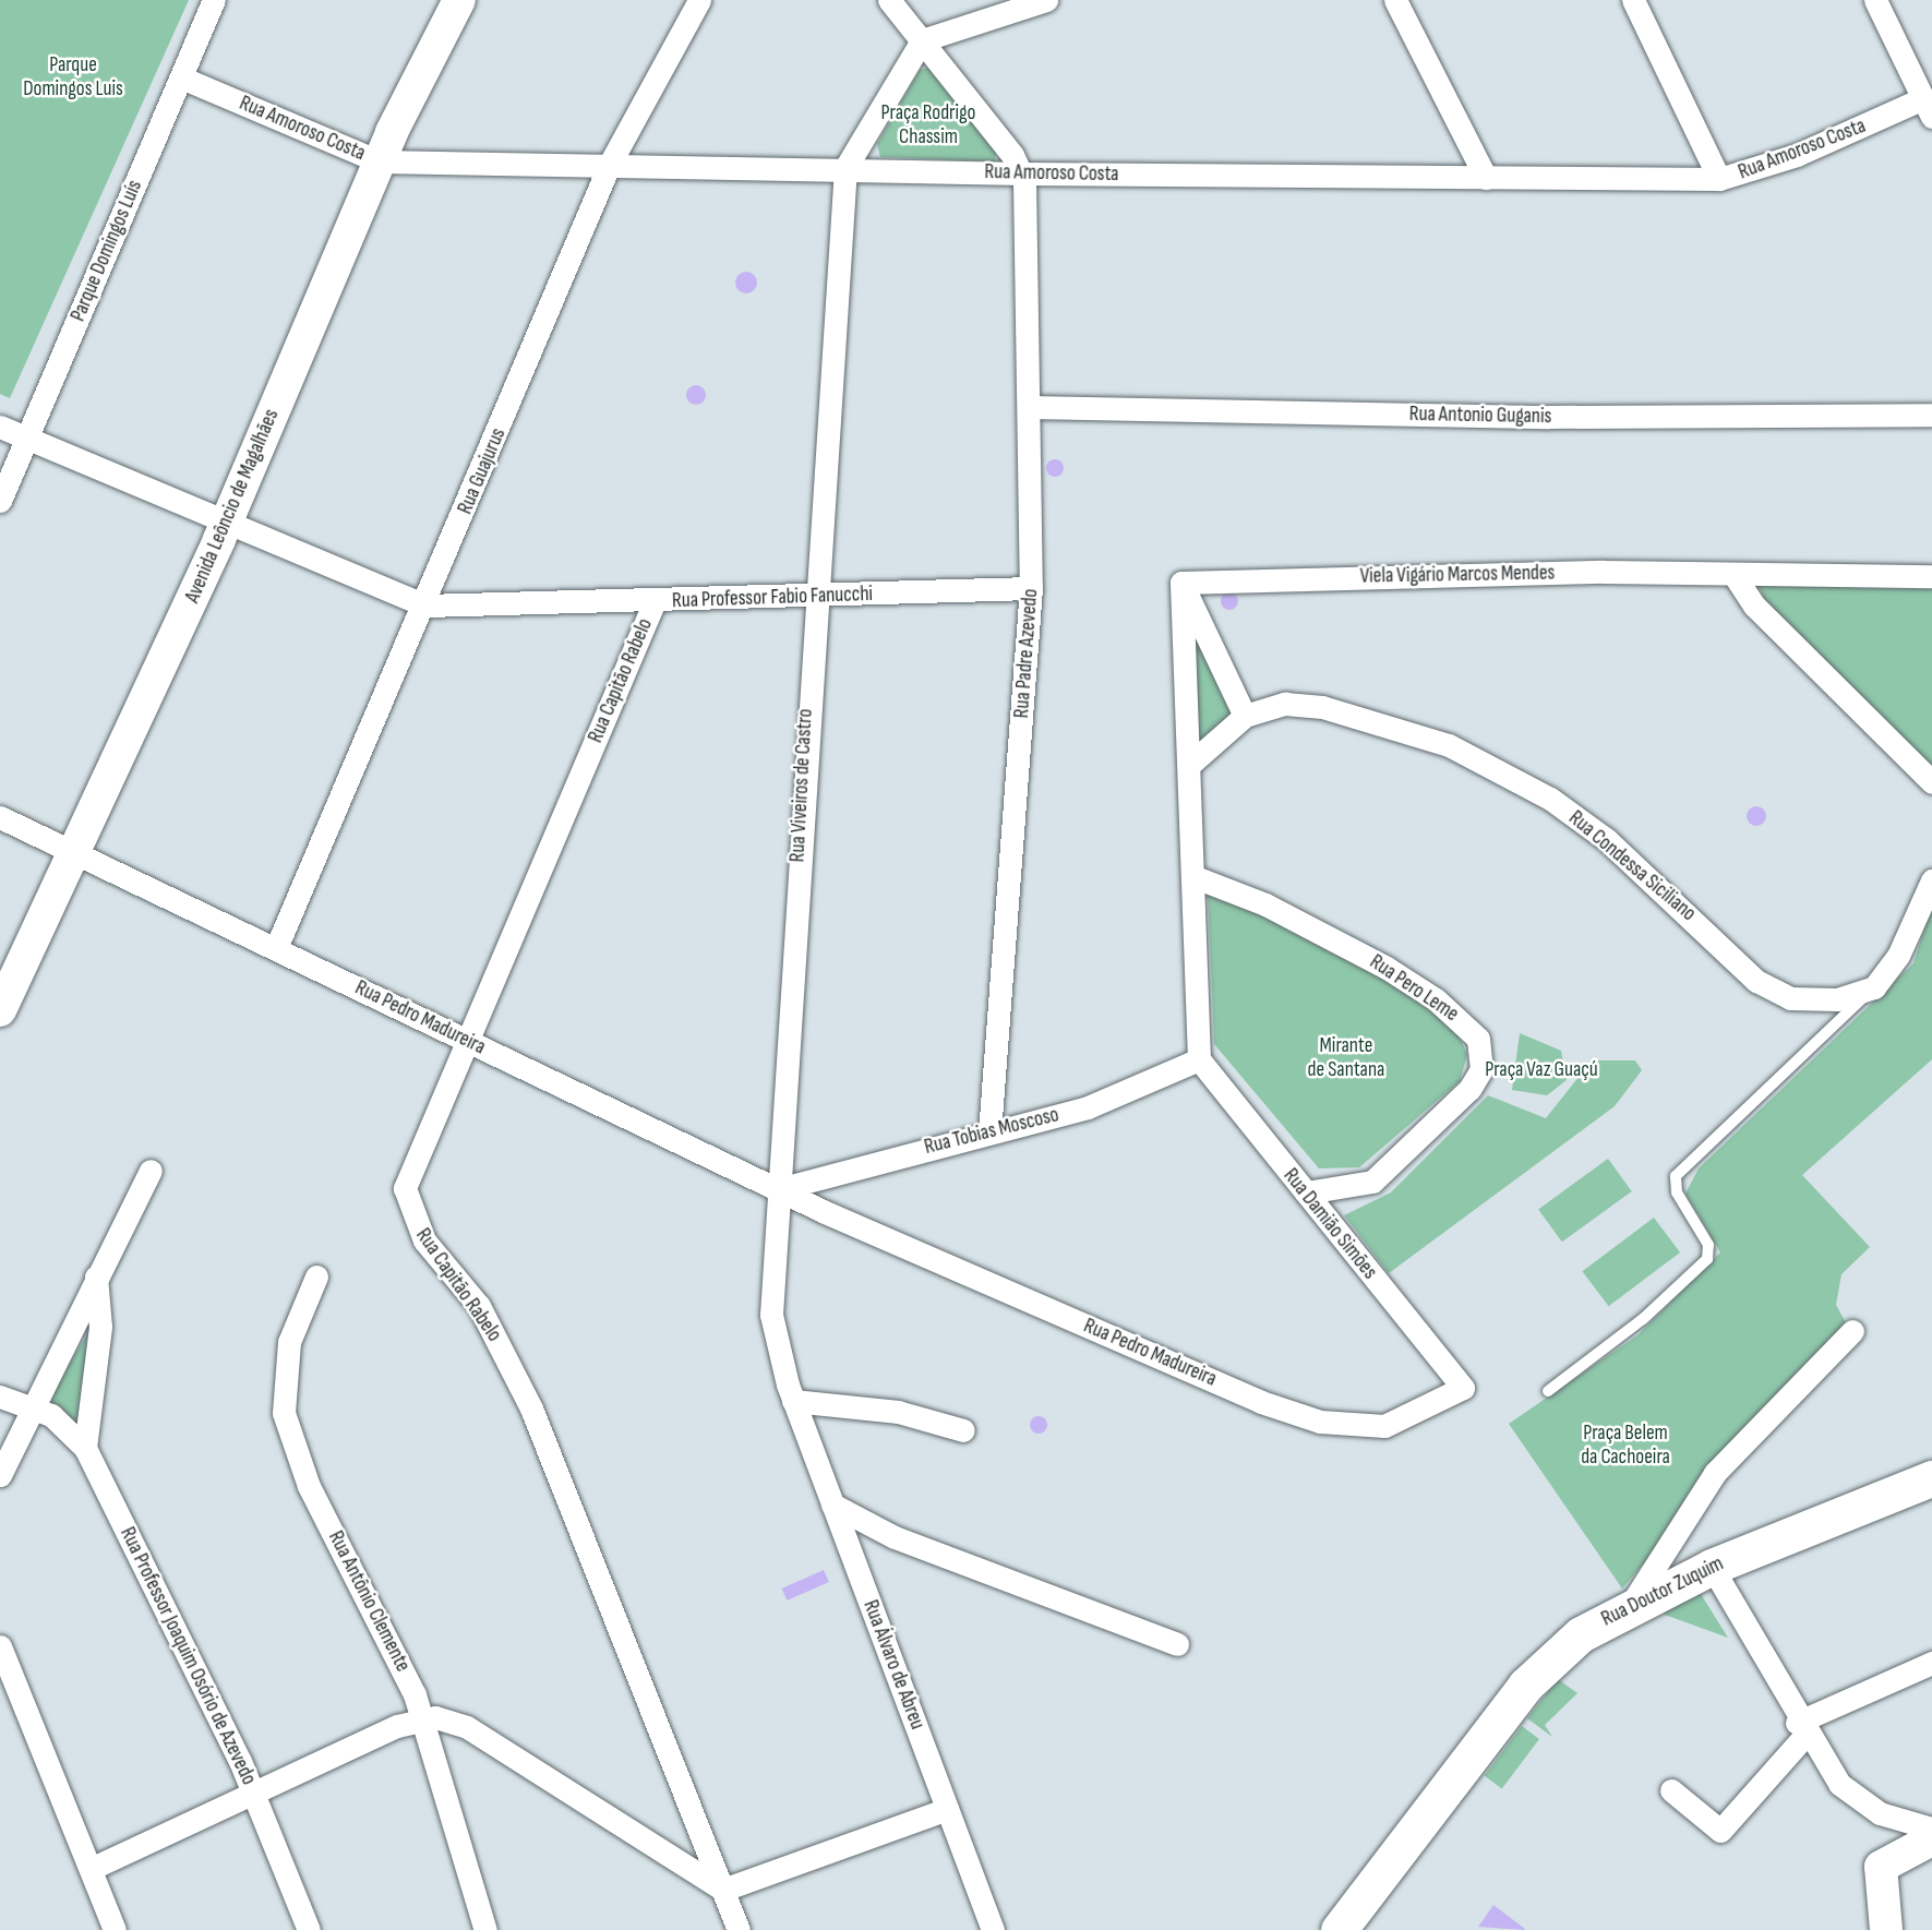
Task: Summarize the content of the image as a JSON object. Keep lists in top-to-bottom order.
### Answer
{
  "streets": {
    "main road": ["Avenida Leôncio de Magalhães", "Rua Doutor Zuquim"],
    "street": [
      "Rua Amoroso Costa",
      "Parque Domingos Luís",
      "Rua Antonio Guganis",
      "Rua Guajurus",
      "Viela Vigário Marcos Mendes",
      "Rua Professor Fabio Fanucchi",
      "Rua Padre Azevedo",
      "Rua Capitão Rabelo",
      "Rua Viveiros de Castro",
      "Rua Condessa Siciliano",
      "Rua Pero Leme",
      "Rua Pedro Madureira",
      "Rua Tobias Moscoso",
      "Rua Damião Simões",
      "Rua Antônio Clemente",
      "Rua Professor Joaquim Osório de Azevedo",
      "Rua Álvaro de Abreu"
    ]
  },
  "crossings": [
    ["Rua Amoroso Costa", "Parque Domingos Luís"],
    ["Rua Amoroso Costa", "Rua Guajurus"],
    ["Rua Amoroso Costa", "Avenida Leôncio de Magalhães"],
    ["Rua Amoroso Costa", "Rua Padre Azevedo"],
    ["Rua Amoroso Costa", "Rua Viveiros de Castro"],
    ["Parque Domingos Luís", "Rua Professor Fabio Fanucchi"],
    ["Rua Antonio Guganis", "Rua Padre Azevedo"],
    ["Rua Guajurus", "Rua Professor Fabio Fanucchi"],
    ["Rua Guajurus", "Rua Pedro Madureira"],
    ["Avenida Leôncio de Magalhães", "Rua Professor Fabio Fanucchi"],
    ["Avenida Leôncio de Magalhães", "Rua Pedro Madureira"],
    ["Rua Professor Fabio Fanucchi", "Rua Padre Azevedo"],
    ["Rua Professor Fabio Fanucchi", "Rua Capitão Rabelo"],
    ["Rua Professor Fabio Fanucchi", "Rua Viveiros de Castro"],
    ["Rua Padre Azevedo", "Rua Tobias Moscoso"],
    ["Rua Capitão Rabelo", "Rua Pedro Madureira"],
    ["Rua Viveiros de Castro", "Rua Pedro Madureira"],
    ["Rua Viveiros de Castro", "Rua Tobias Moscoso"],
    ["Rua Viveiros de Castro", "Rua Álvaro de Abreu"],
    ["Rua Pero Leme", "Rua Damião Simões"],
    ["Rua Pedro Madureira", "Rua Tobias Moscoso"],
    ["Rua Pedro Madureira", "Rua Damião Simões"],
    ["Rua Tobias Moscoso", "Rua Damião Simões"]
  ],
  "parks": [
    "Parque Domingos Luis",
    "Praça Rodrigo Chassim",
    "Mirante de Santana",
    "Praça Vaz Guaçú",
    "Praça Belem da Cachoeira"
  ]
}
